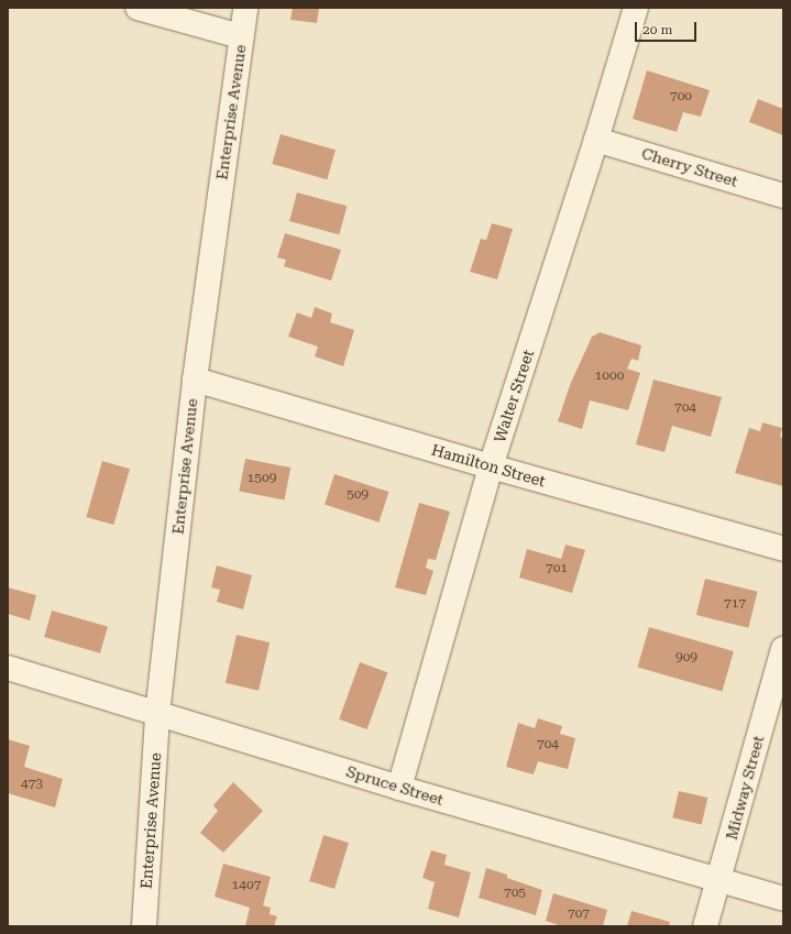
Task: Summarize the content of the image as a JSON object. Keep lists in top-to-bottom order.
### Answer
{
  "streets": {
    "street": [
      "Enterprise Avenue",
      "Cherry Street",
      "Walter Street",
      "Hamilton Street",
      "Spruce Street",
      "Midway Street"
    ]
  },
  "crossings": [
    ["Enterprise Avenue", "Hamilton Street"],
    ["Enterprise Avenue", "Spruce Street"],
    ["Cherry Street", "Walter Street"],
    ["Walter Street", "Hamilton Street"],
    ["Walter Street", "Spruce Street"],
    ["Spruce Street", "Midway Street"]
  ],
  "house_numbers": [
    "700",
    "1000",
    "704",
    "1509",
    "509",
    "701",
    "717",
    "909",
    "704",
    "473",
    "1407",
    "705",
    "707"
  ],
  "scale_bar": "20 m"
}
